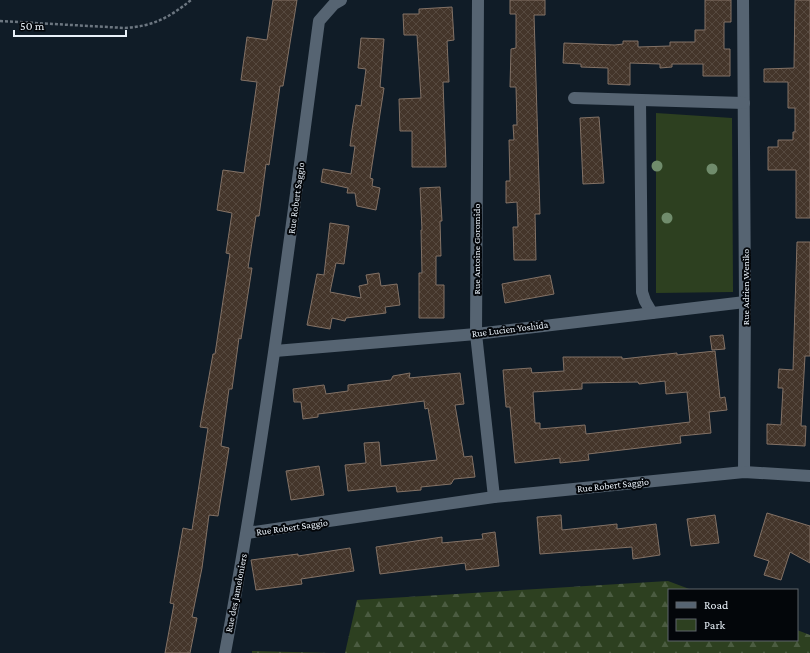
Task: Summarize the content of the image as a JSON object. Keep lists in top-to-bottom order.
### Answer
{
  "streets": {
    "street": [
      "Rue Robert Saggio",
      "Rue Antoine Goromido",
      "Rue Adrien Weniko",
      "Rue Lucien Yoshida",
      "Rue des Jameloniers"
    ]
  },
  "crossings": [
    ["Rue Robert Saggio", "Rue Antoine Goromido"],
    ["Rue Robert Saggio", "Rue Adrien Weniko"],
    ["Rue Robert Saggio", "Rue Lucien Yoshida"],
    ["Rue Robert Saggio", "Rue des Jameloniers"],
    ["Rue Antoine Goromido", "Rue Lucien Yoshida"],
    ["Rue Adrien Weniko", "Rue Lucien Yoshida"]
  ],
  "legend": ["Road", "Park"],
  "scale_bar": "50 m"
}
